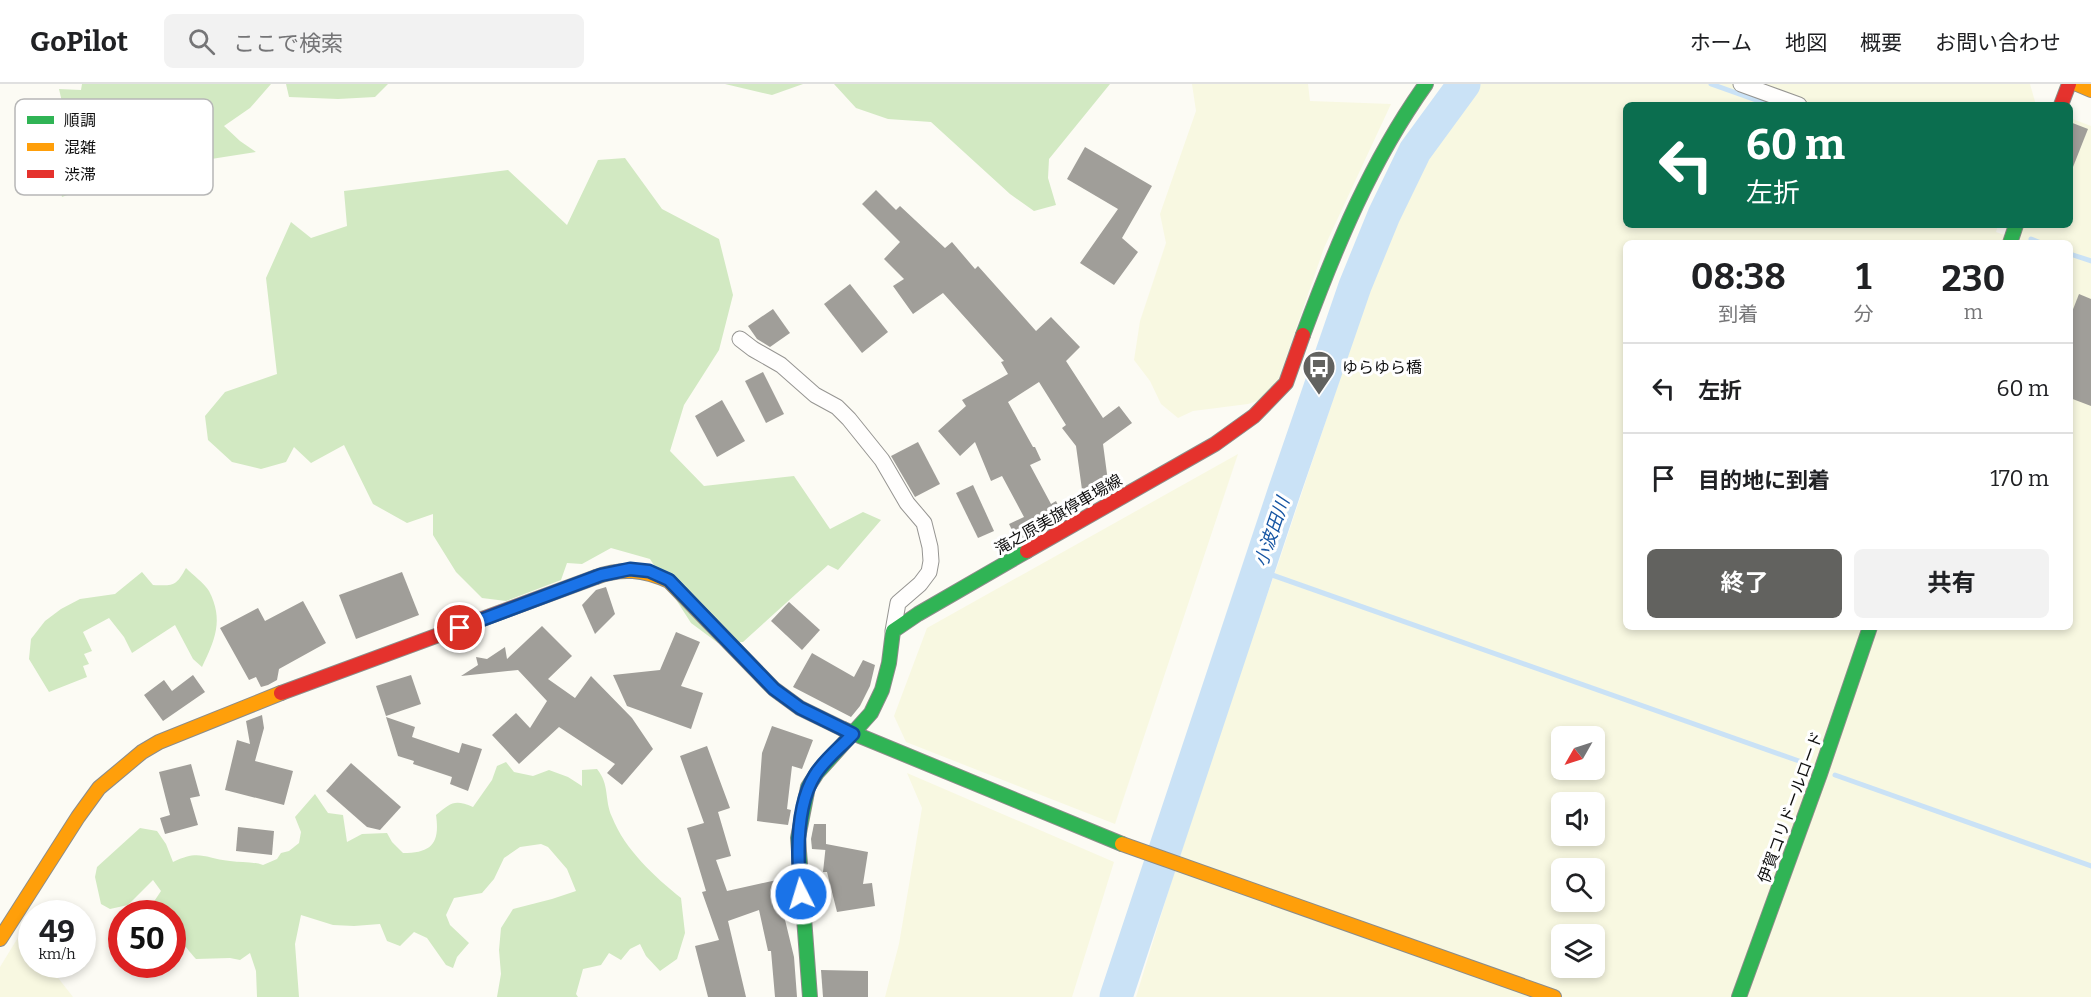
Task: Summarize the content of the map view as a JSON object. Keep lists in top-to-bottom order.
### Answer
{
  "streets": {
    "main road": ["滝之原美旗停車場線", "伊賀コリドールロード"]
  },
  "water": ["小波田川"],
  "places": {
    "bus stop": ["ゆらゆら橋"]
  },
  "legend": ["順調", "混雑", "渋滞"],
  "north": "bottom left",
  "page": {
    "header": "GoPilot",
    "search": "ここで検索",
    "nav": [
      "ホーム",
      "地図",
      "概要",
      "お問い合わせ"
    ],
    "turn": ["60 m", "左折"],
    "eta": [
      "08:38",
      "到着",
      "1",
      "分",
      "230",
      "m"
    ],
    "list": [
      {
        "name": "左折",
        "value": "60 m"
      },
      {
        "name": "目的地に到着",
        "value": "170 m"
      }
    ],
    "buttons": ["終了", "共有"],
    "speed": "49 km/h",
    "limit": "50"
  }
}
